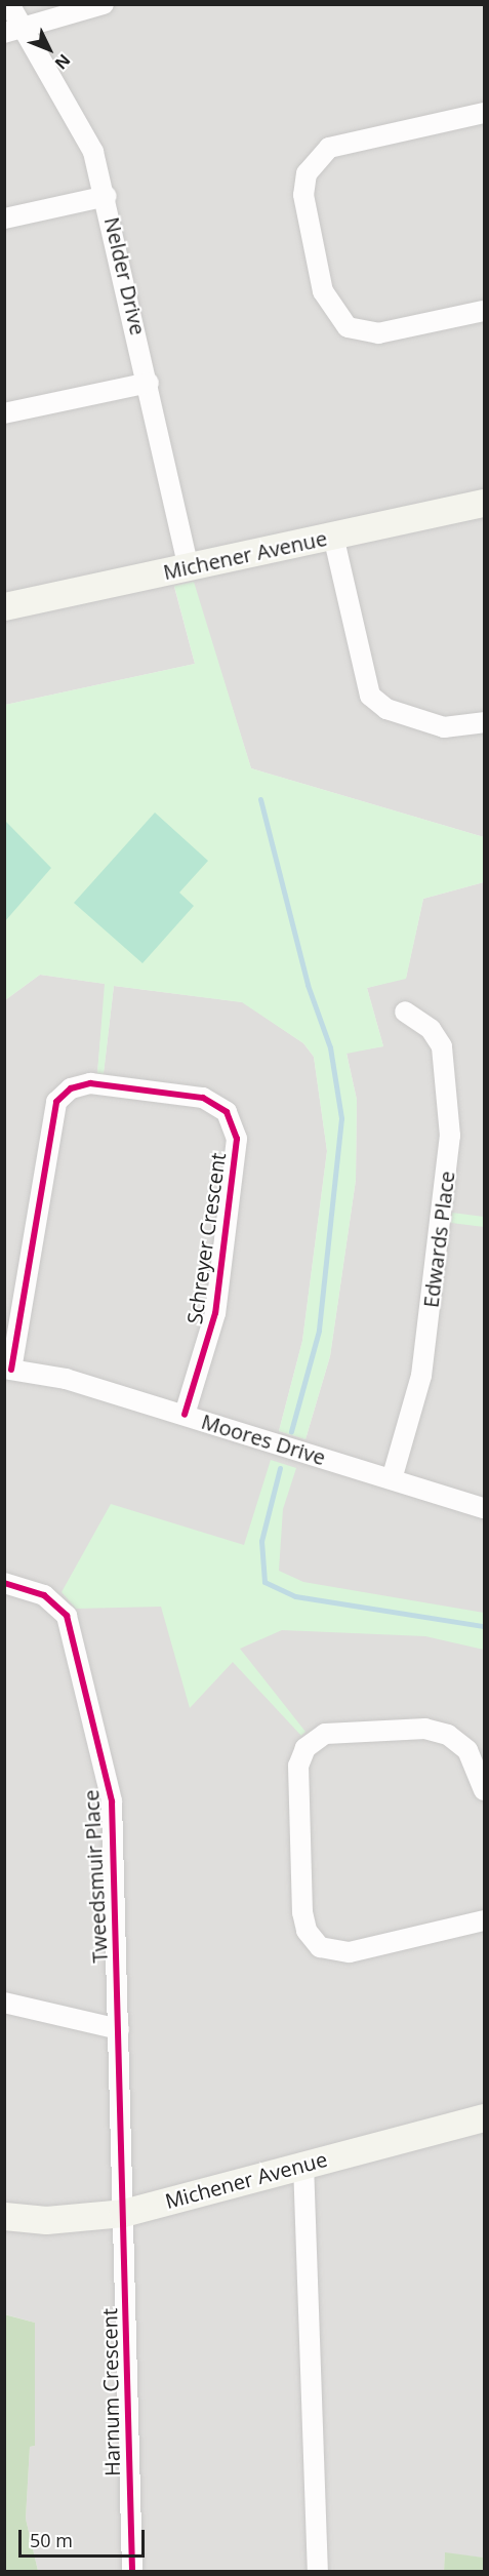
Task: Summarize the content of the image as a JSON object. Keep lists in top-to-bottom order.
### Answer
{
  "streets": {
    "street": [
      "Nelder Drive",
      "Michener Avenue",
      "Schreyer Crescent",
      "Edwards Place",
      "Moores Drive",
      "Tweedsmuir Place",
      "Harnum Crescent"
    ]
  },
  "crossings": [
    ["Nelder Drive", "Michener Avenue"],
    ["Michener Avenue", "Tweedsmuir Place"],
    ["Michener Avenue", "Harnum Crescent"],
    ["Schreyer Crescent", "Moores Drive"],
    ["Edwards Place", "Moores Drive"],
    ["Tweedsmuir Place", "Harnum Crescent"]
  ],
  "scale_bar": "50 m",
  "north": "bottom right"
}
